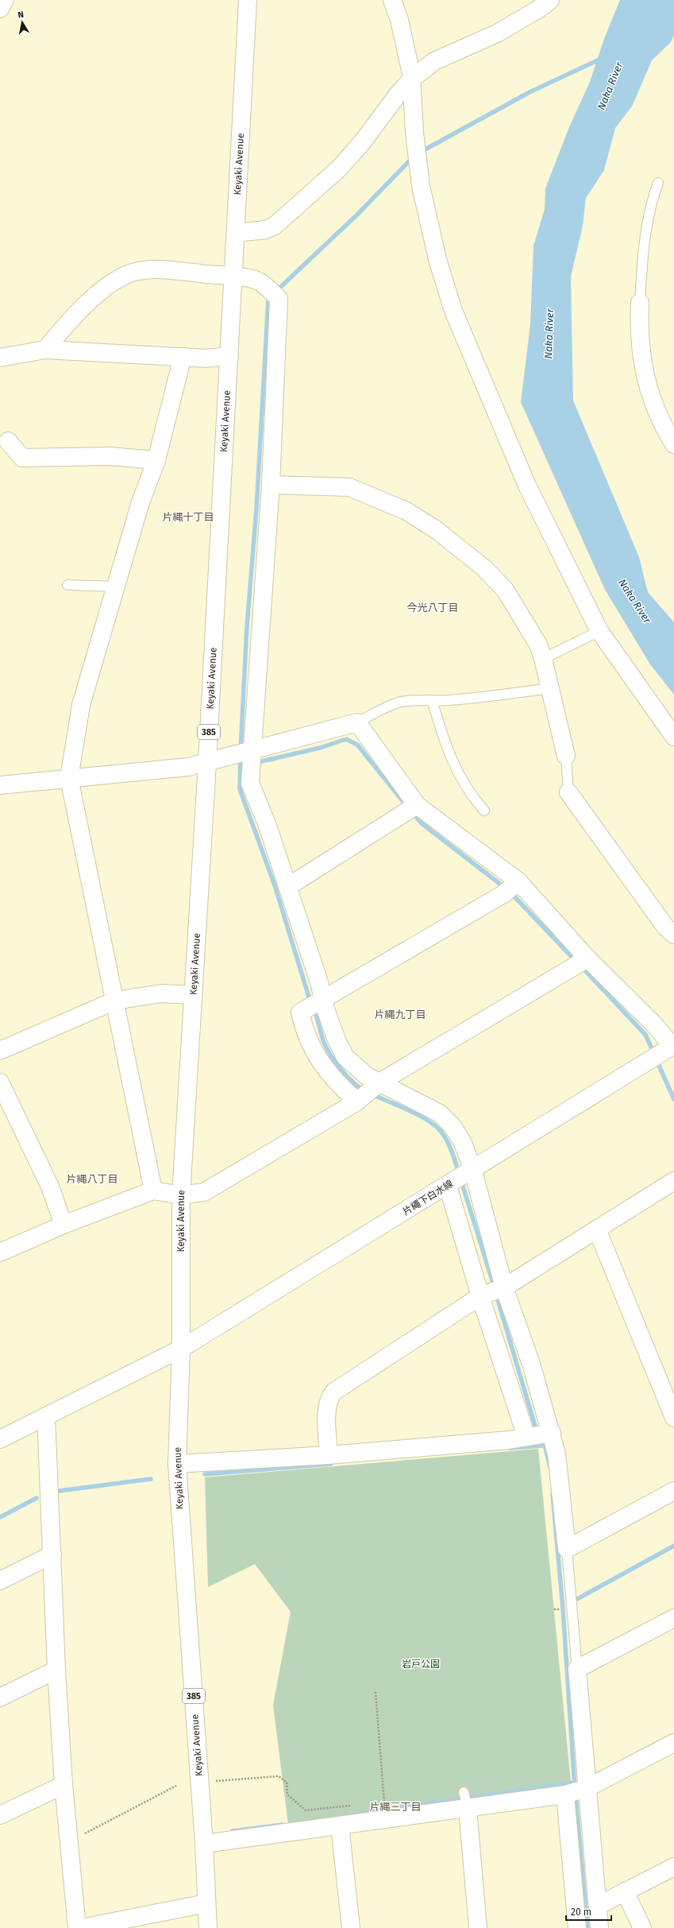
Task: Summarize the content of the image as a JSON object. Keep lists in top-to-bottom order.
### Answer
{
  "streets": {
    "main road": ["Keyaki Avenue", "385", "片繩下白水線"]
  },
  "crossings": [
    ["Keyaki Avenue", "片繩下白水線"]
  ],
  "districts": [
    "片縄十丁目",
    "今光八丁目",
    "片縄九丁目",
    "片縄八丁目",
    "片縄三丁目"
  ],
  "water": ["Naka River"],
  "parks": ["岩戸公園"],
  "scale_bar": "20 m",
  "north": "top"
}
